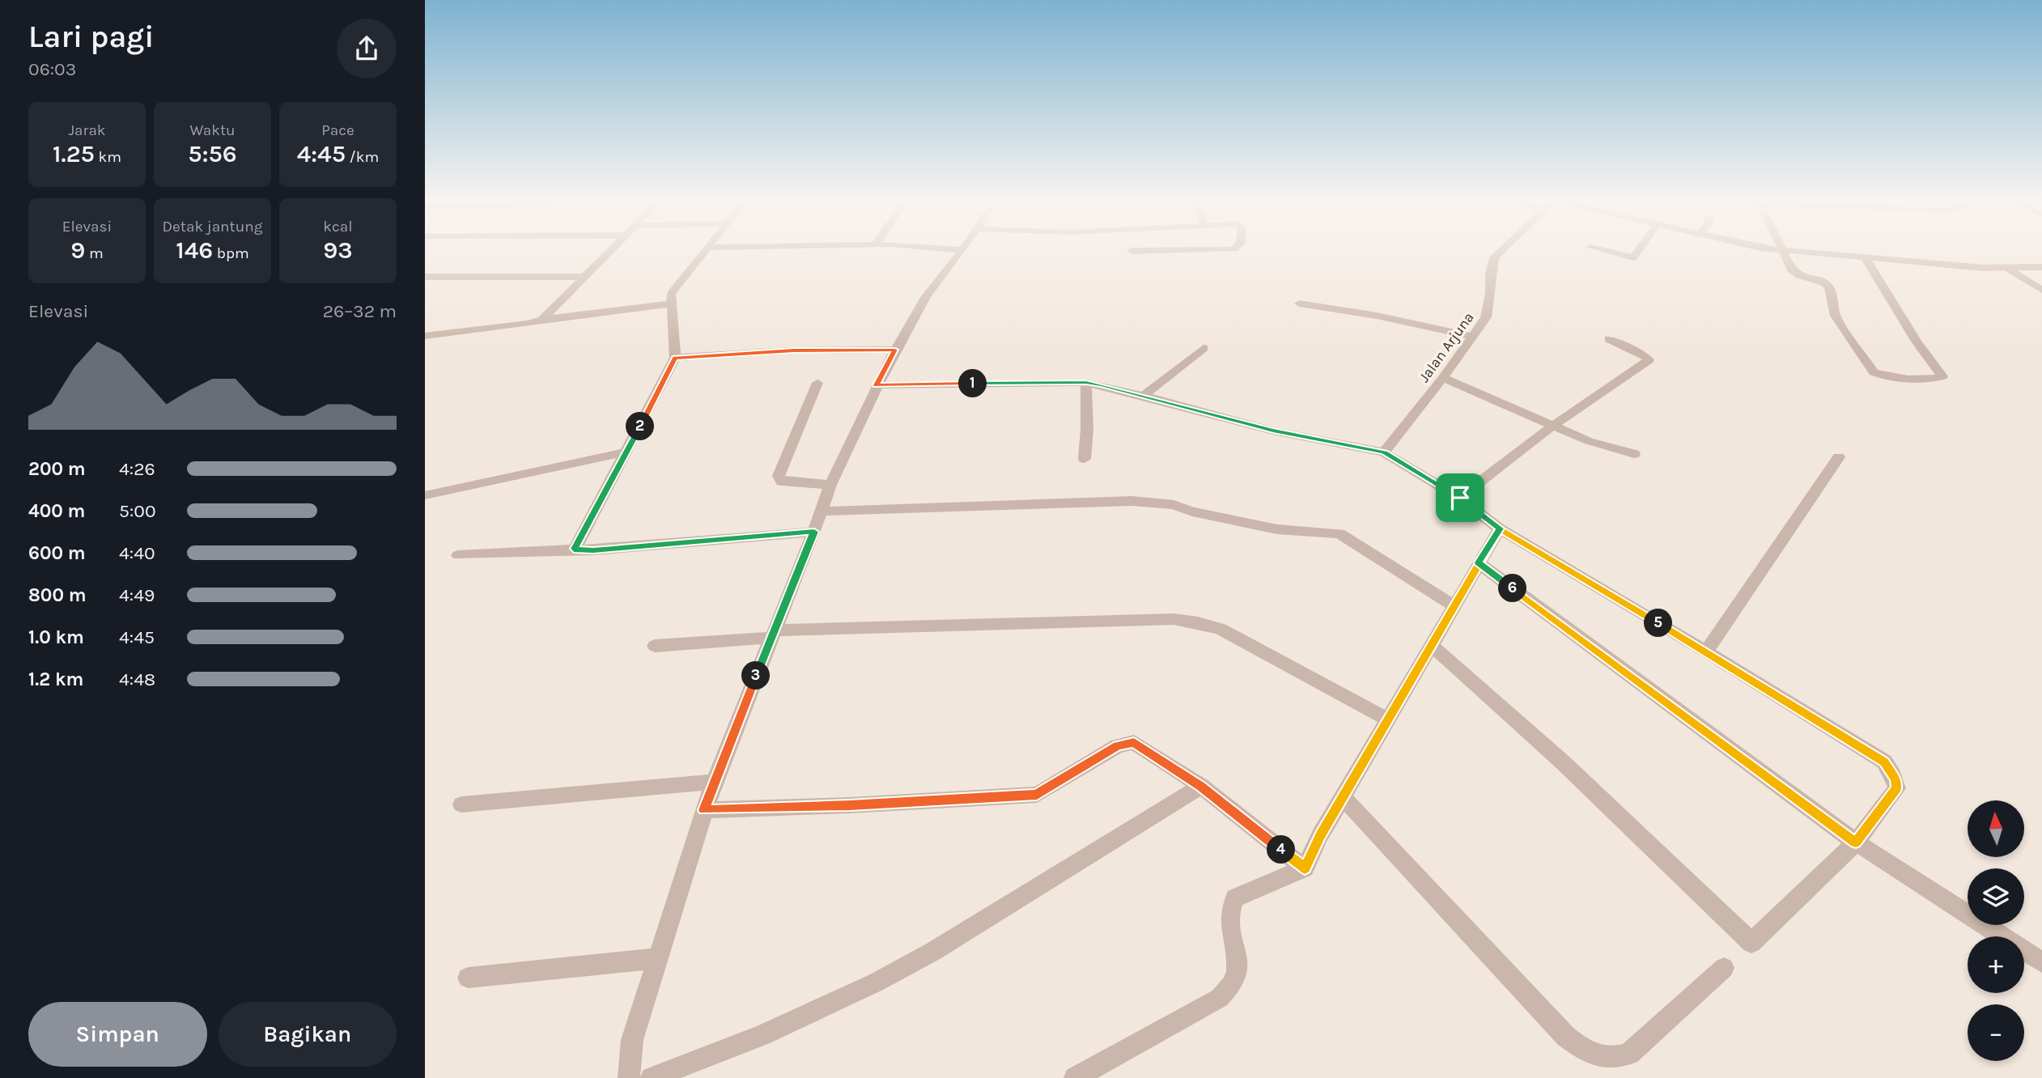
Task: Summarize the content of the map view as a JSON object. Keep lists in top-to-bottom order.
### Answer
{
  "streets": {
    "street": ["Jalan Arjuna"]
  },
  "north": "top",
  "page": {
    "heading": ["Lari pagi", "06:03"],
    "stats": [
      ["Jarak", "1.25 km"],
      ["Waktu", "5:56"],
      ["Pace", "4:45 /km"],
      ["Elevasi", "9 m"],
      ["Detak jantung", "146 bpm"],
      ["kcal", "93"]
    ],
    "chart": ["Elevasi", "26–32 m"],
    "pins": [
      "1",
      "2",
      "6",
      "5",
      "3",
      "4"
    ],
    "list": [
      {
        "name": "200 m",
        "note": "4:26"
      },
      {
        "name": "400 m",
        "note": "5:00"
      },
      {
        "name": "600 m",
        "note": "4:40"
      },
      {
        "name": "800 m",
        "note": "4:49"
      },
      {
        "name": "1.0 km",
        "note": "4:45"
      },
      {
        "name": "1.2 km",
        "note": "4:48"
      }
    ],
    "map_buttons": ["+", "−"],
    "buttons": ["Simpan", "Bagikan"]
  }
}
